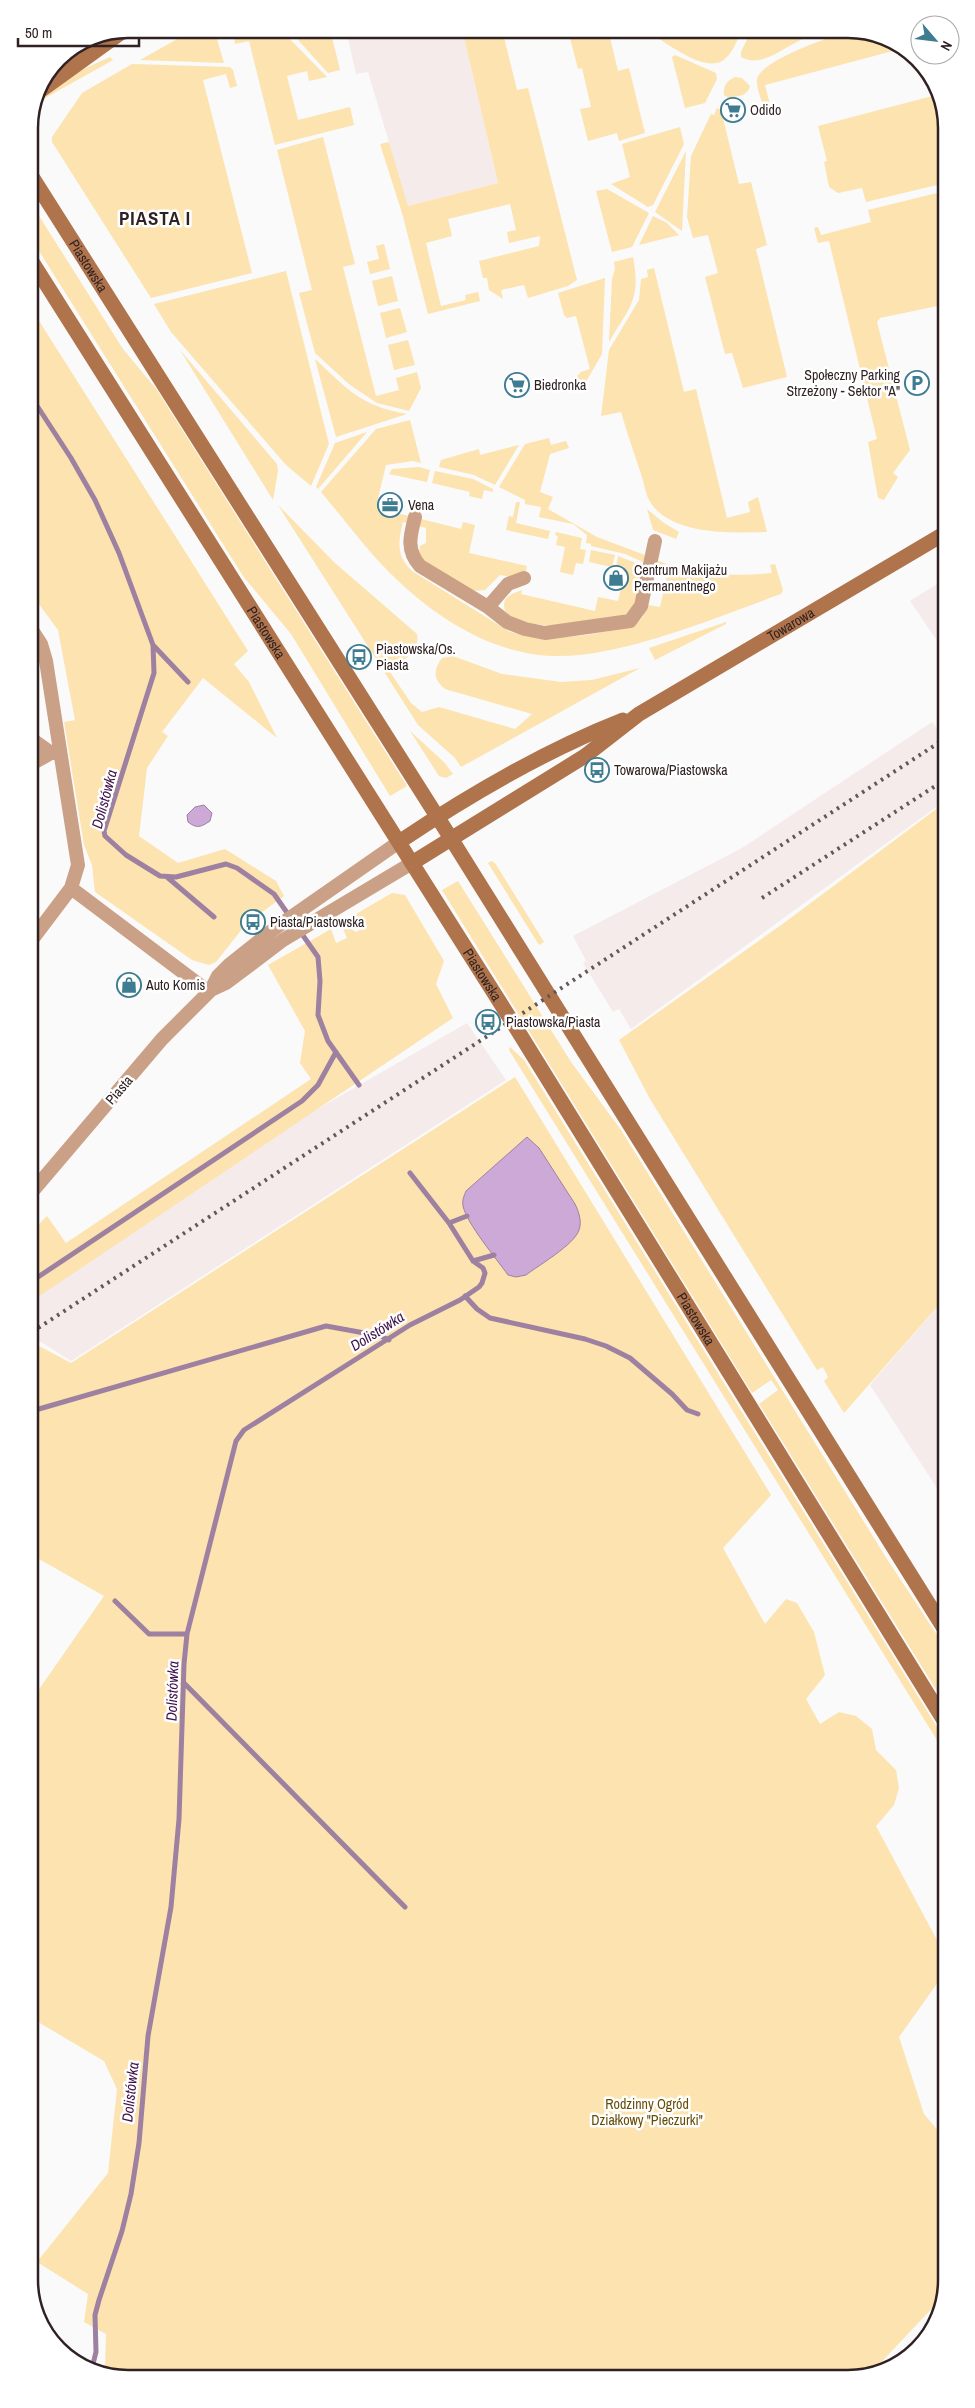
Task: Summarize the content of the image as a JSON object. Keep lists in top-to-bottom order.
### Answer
{
  "streets": {
    "main road": ["Piastowska", "Towarowa"],
    "street": ["Piasta"]
  },
  "crossings": [
    ["Piastowska", "Towarowa"],
    ["Piastowska", "Piasta"],
    ["Towarowa", "Piasta"]
  ],
  "districts": ["PIASTA I"],
  "water": ["Dolistówka"],
  "parks": ["Rodzinny Ogród Działkowy \"Pieczurki\""],
  "places": {
    "supermarket": ["Odido", "Biedronka"],
    "parking": ["Społeczny Parking Strzeżony - Sektor \"A\""],
    "office": ["Vena"],
    "shop": ["Centrum Makijażu Permanentnego", "Auto Komis"],
    "bus stop": [
      "Piastowska/Os. Piasta",
      "Towarowa/Piastowska",
      "Piasta/Piastowska",
      "Piastowska/Piasta"
    ]
  },
  "scale_bar": "50 m",
  "north": "bottom right"
}
